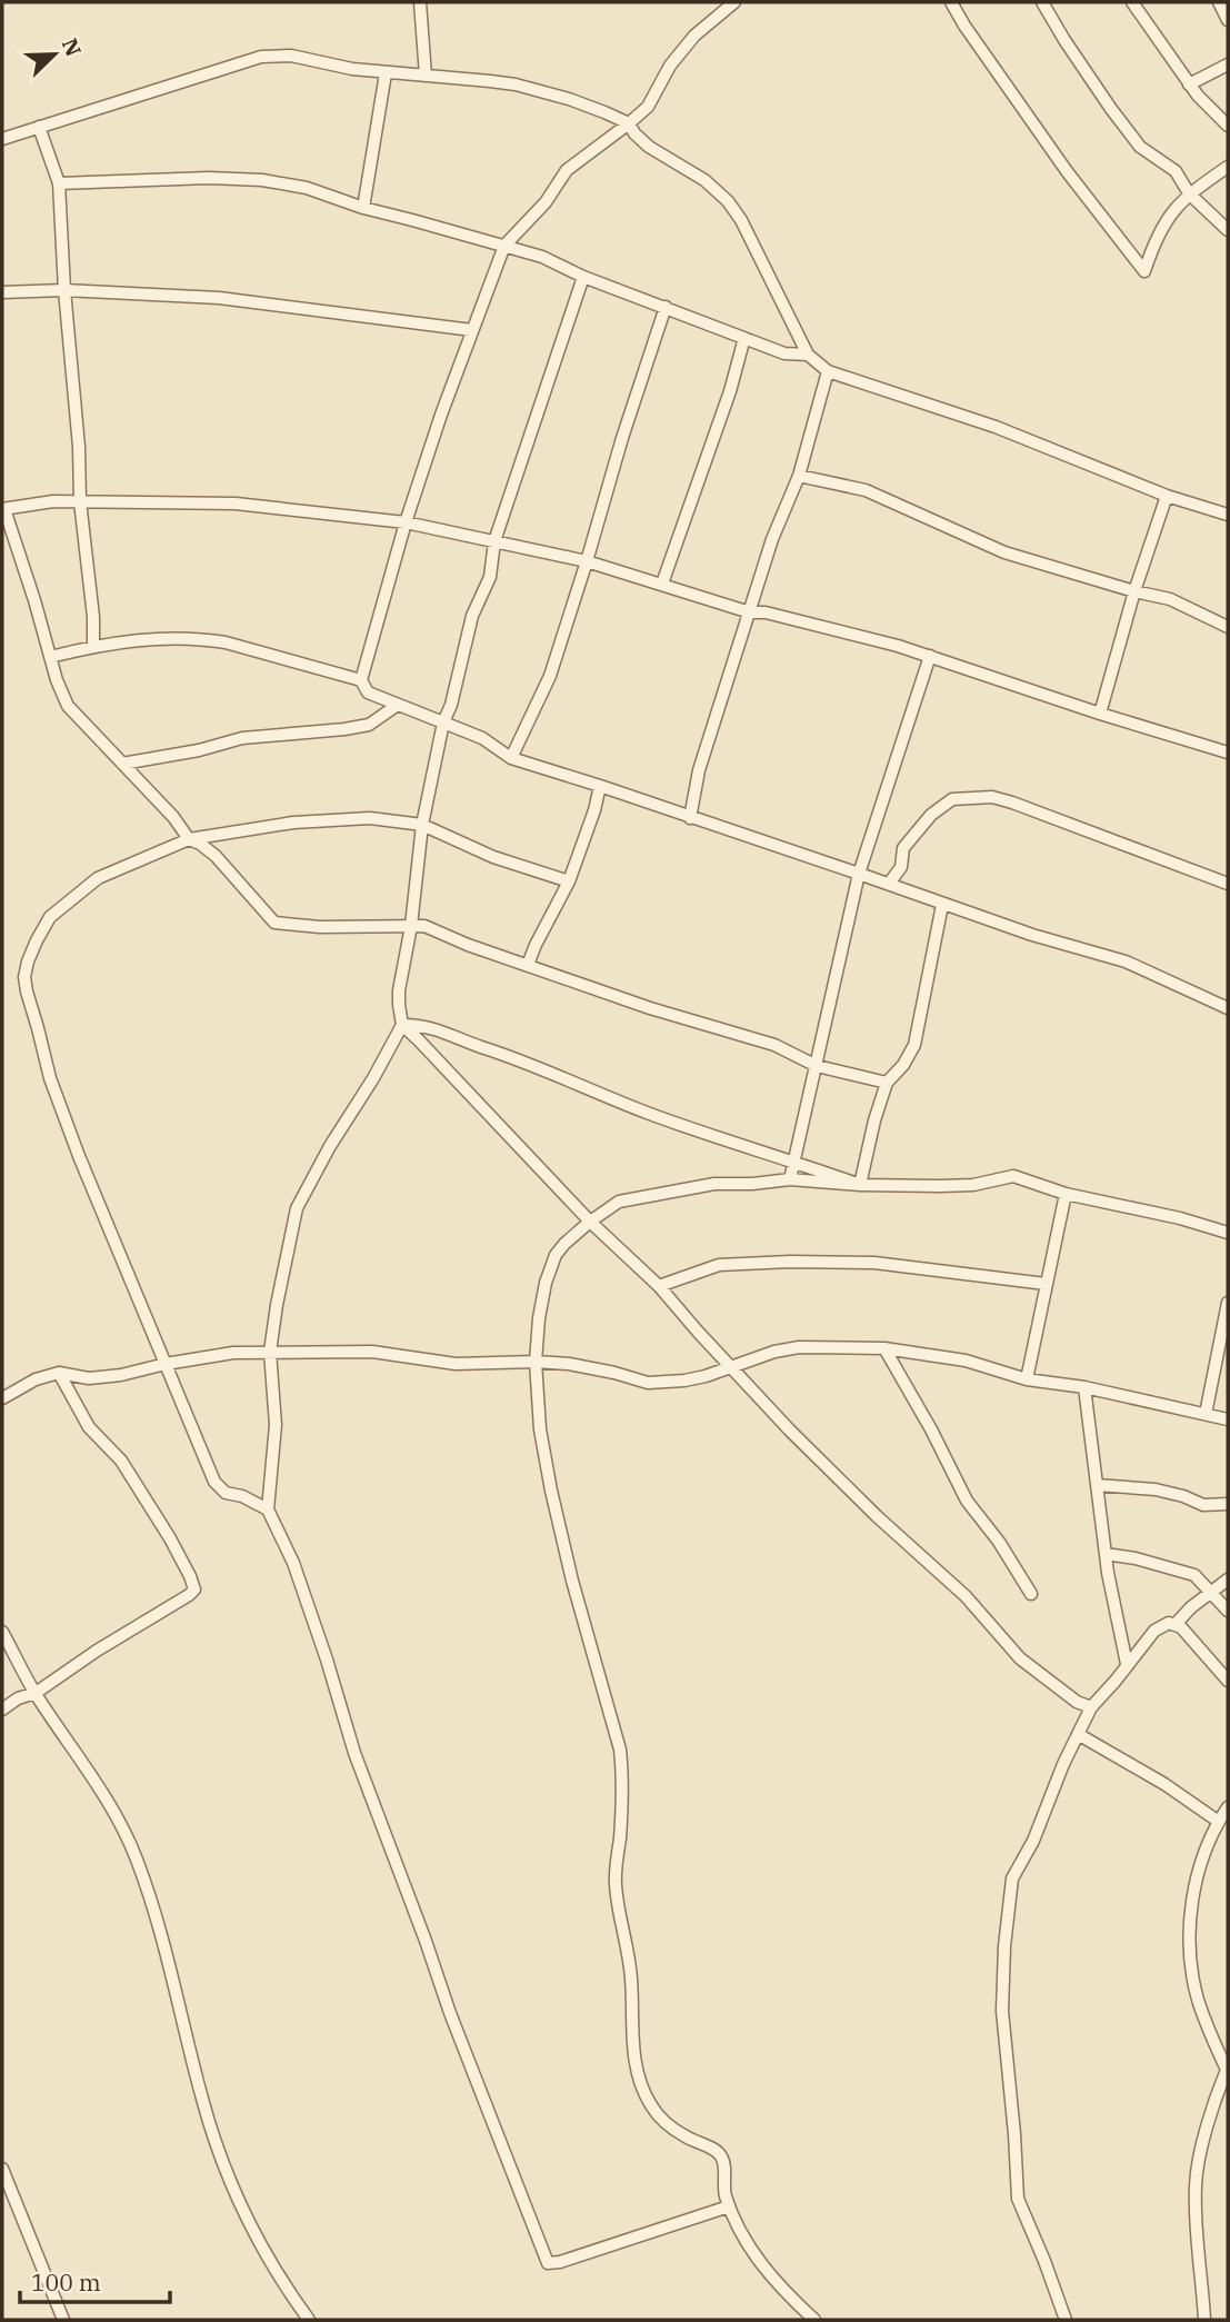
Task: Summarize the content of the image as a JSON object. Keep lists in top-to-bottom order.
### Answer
{
  "scale_bar": "100 m",
  "north": "top right"
}
